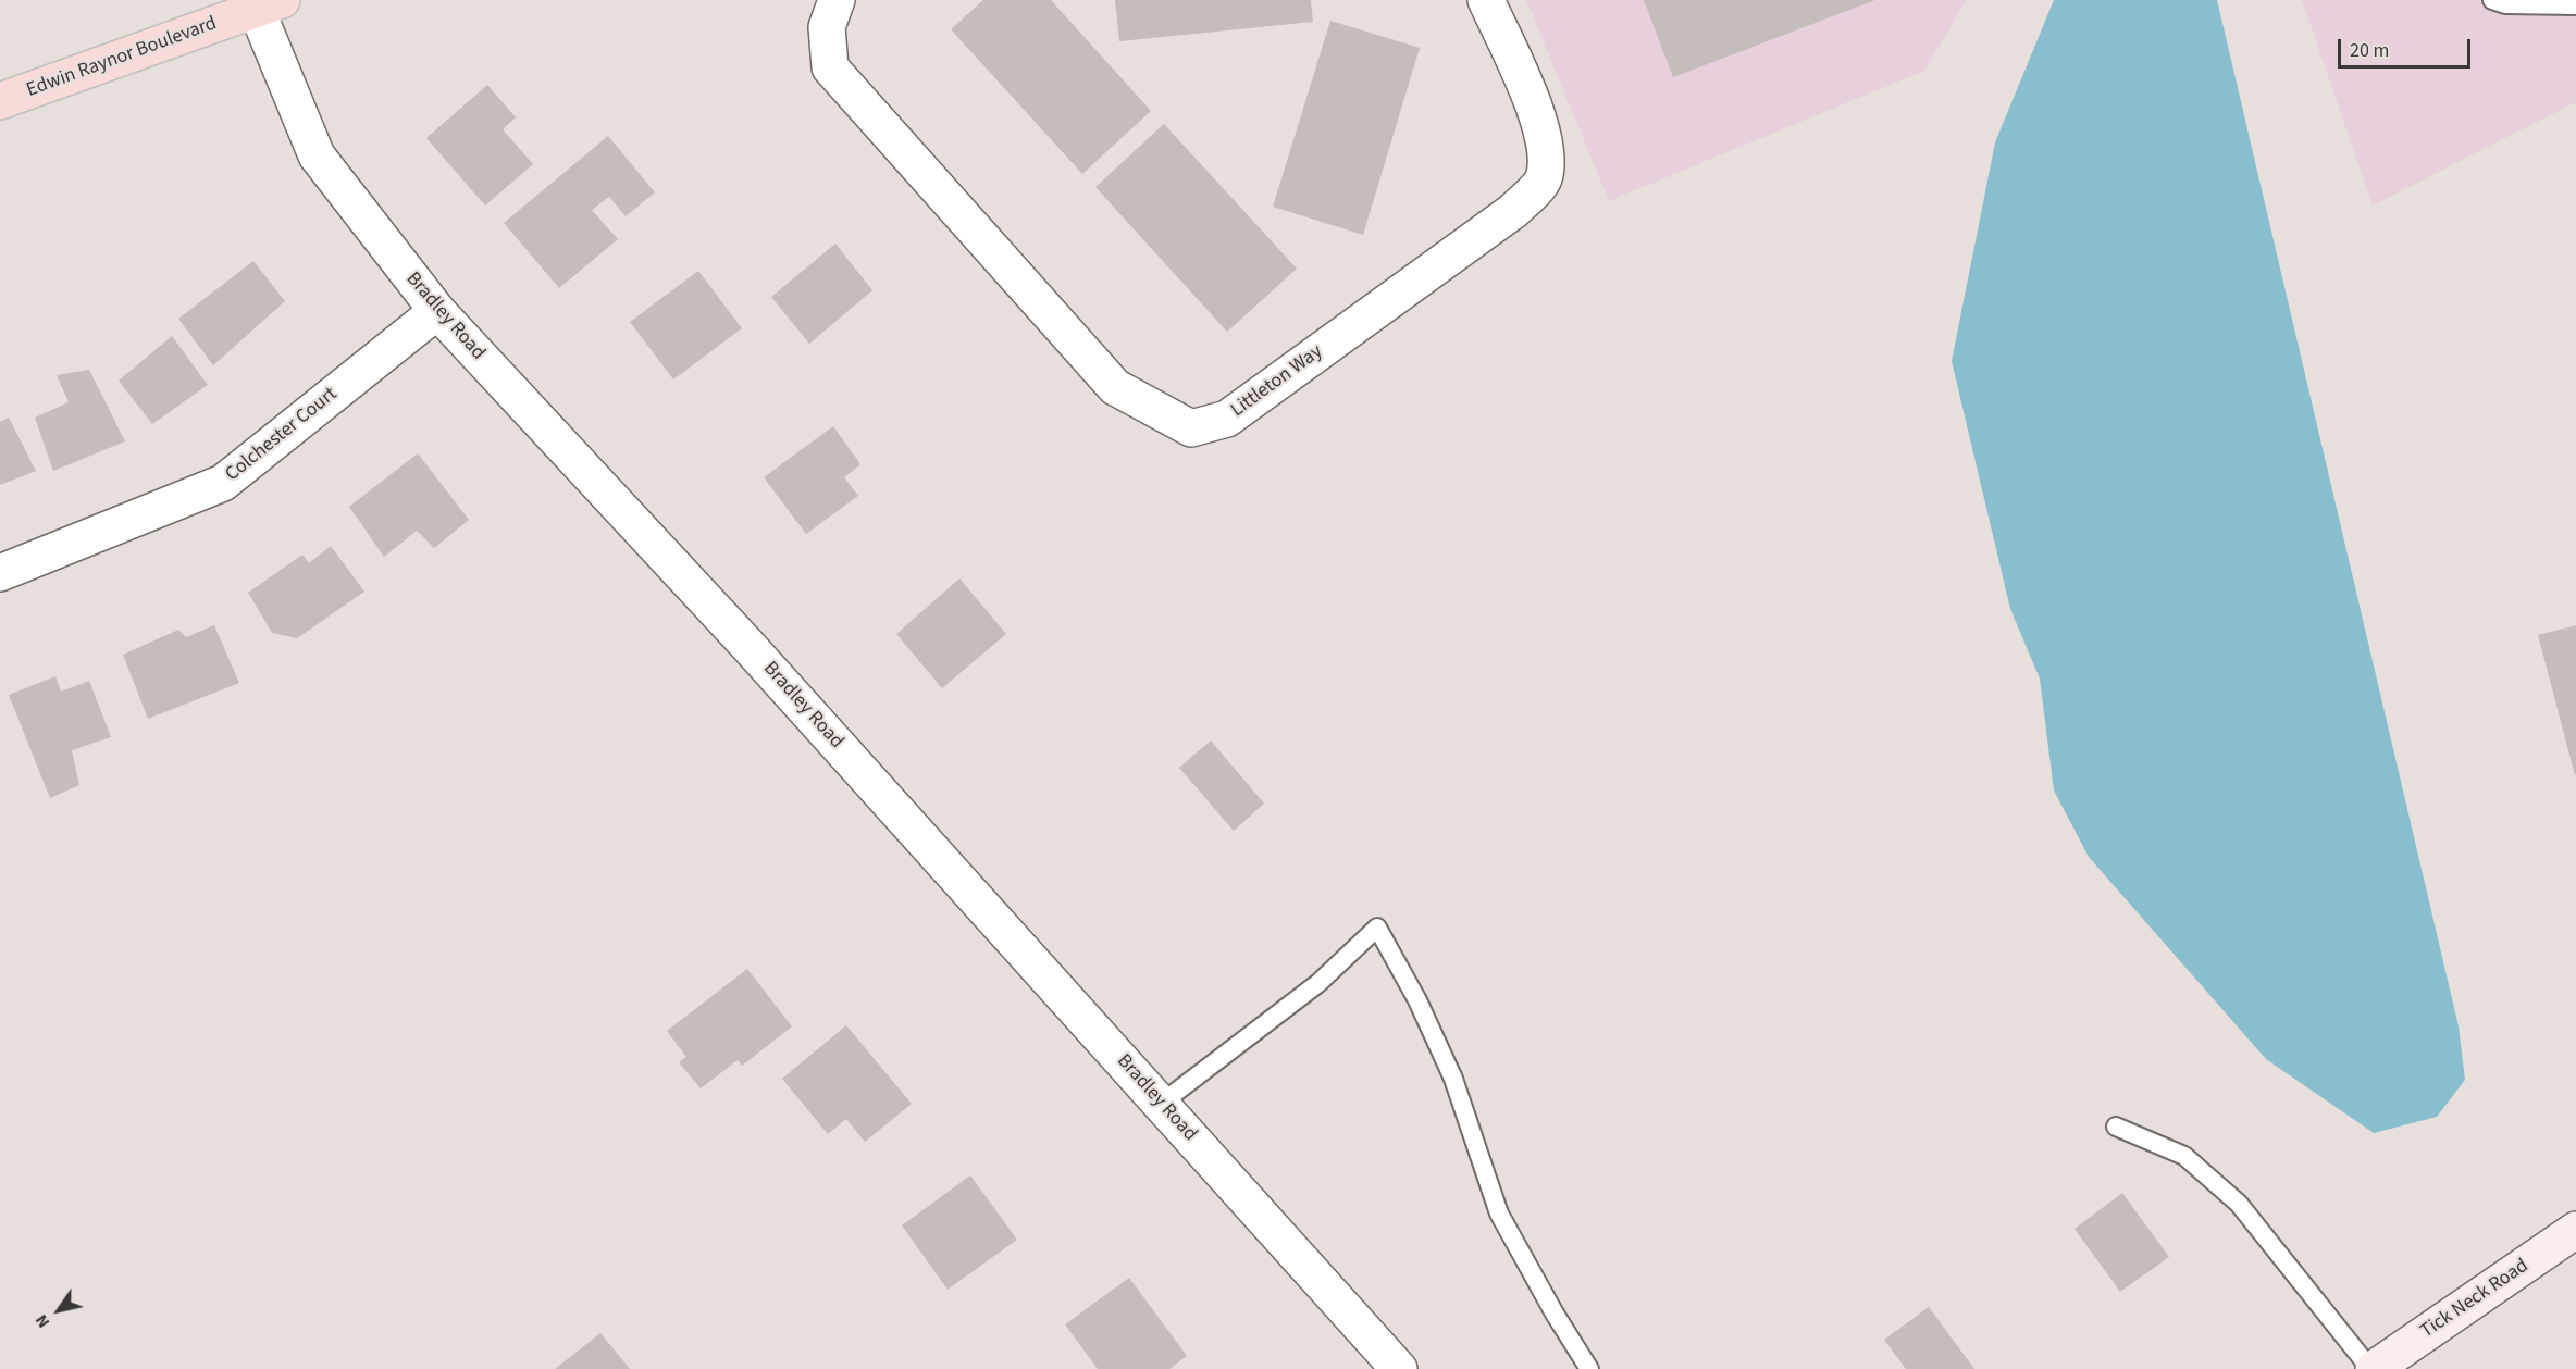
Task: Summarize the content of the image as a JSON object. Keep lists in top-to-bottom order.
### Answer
{
  "streets": {
    "main road": ["Edwin Raynor Boulevard"],
    "street": [
      "Bradley Road",
      "Littleton Way",
      "Colchester Court",
      "Tick Neck Road"
    ]
  },
  "crossings": [
    ["Edwin Raynor Boulevard", "Bradley Road"],
    ["Bradley Road", "Colchester Court"]
  ],
  "scale_bar": "20 m",
  "north": "bottom left"
}
